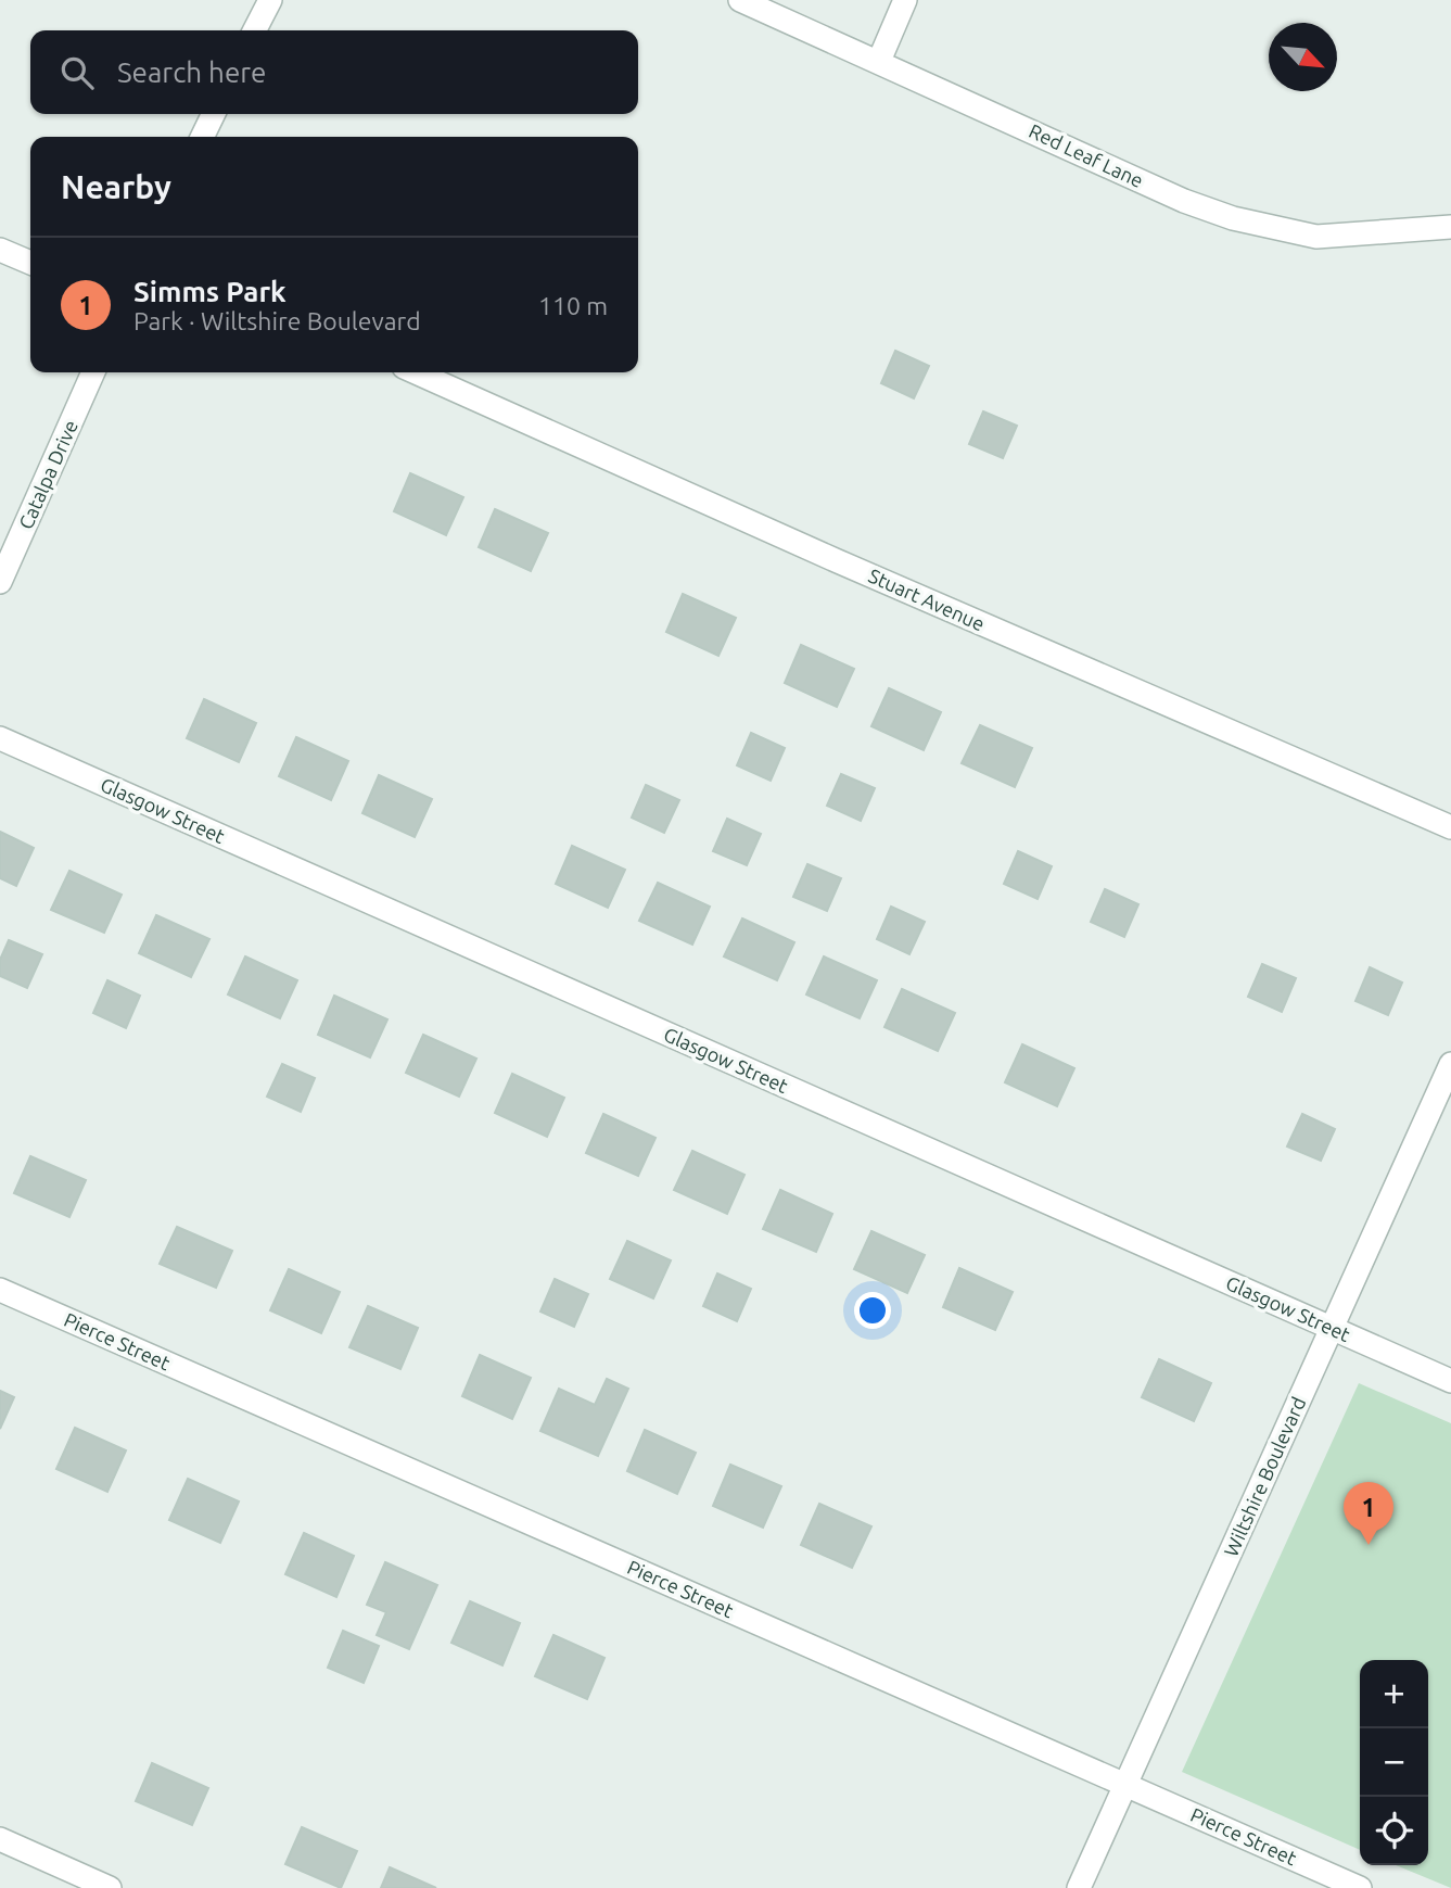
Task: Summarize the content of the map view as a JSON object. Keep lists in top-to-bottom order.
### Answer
{
  "streets": {
    "street": [
      "Red Leaf Lane",
      "Catalpa Drive",
      "Stuart Avenue",
      "Glasgow Street",
      "Pierce Street",
      "Wiltshire Boulevard"
    ]
  },
  "crossings": [
    ["Glasgow Street", "Wiltshire Boulevard"],
    ["Pierce Street", "Wiltshire Boulevard"]
  ],
  "north": "bottom right",
  "page": {
    "search": "Search here",
    "heading": "Nearby",
    "list": [
      {
        "mark": "1",
        "name": "Simms Park",
        "note": "Park · Wiltshire Boulevard",
        "value": "110 m"
      }
    ],
    "pins": "1",
    "map_buttons": ["+", "−"]
  }
}
